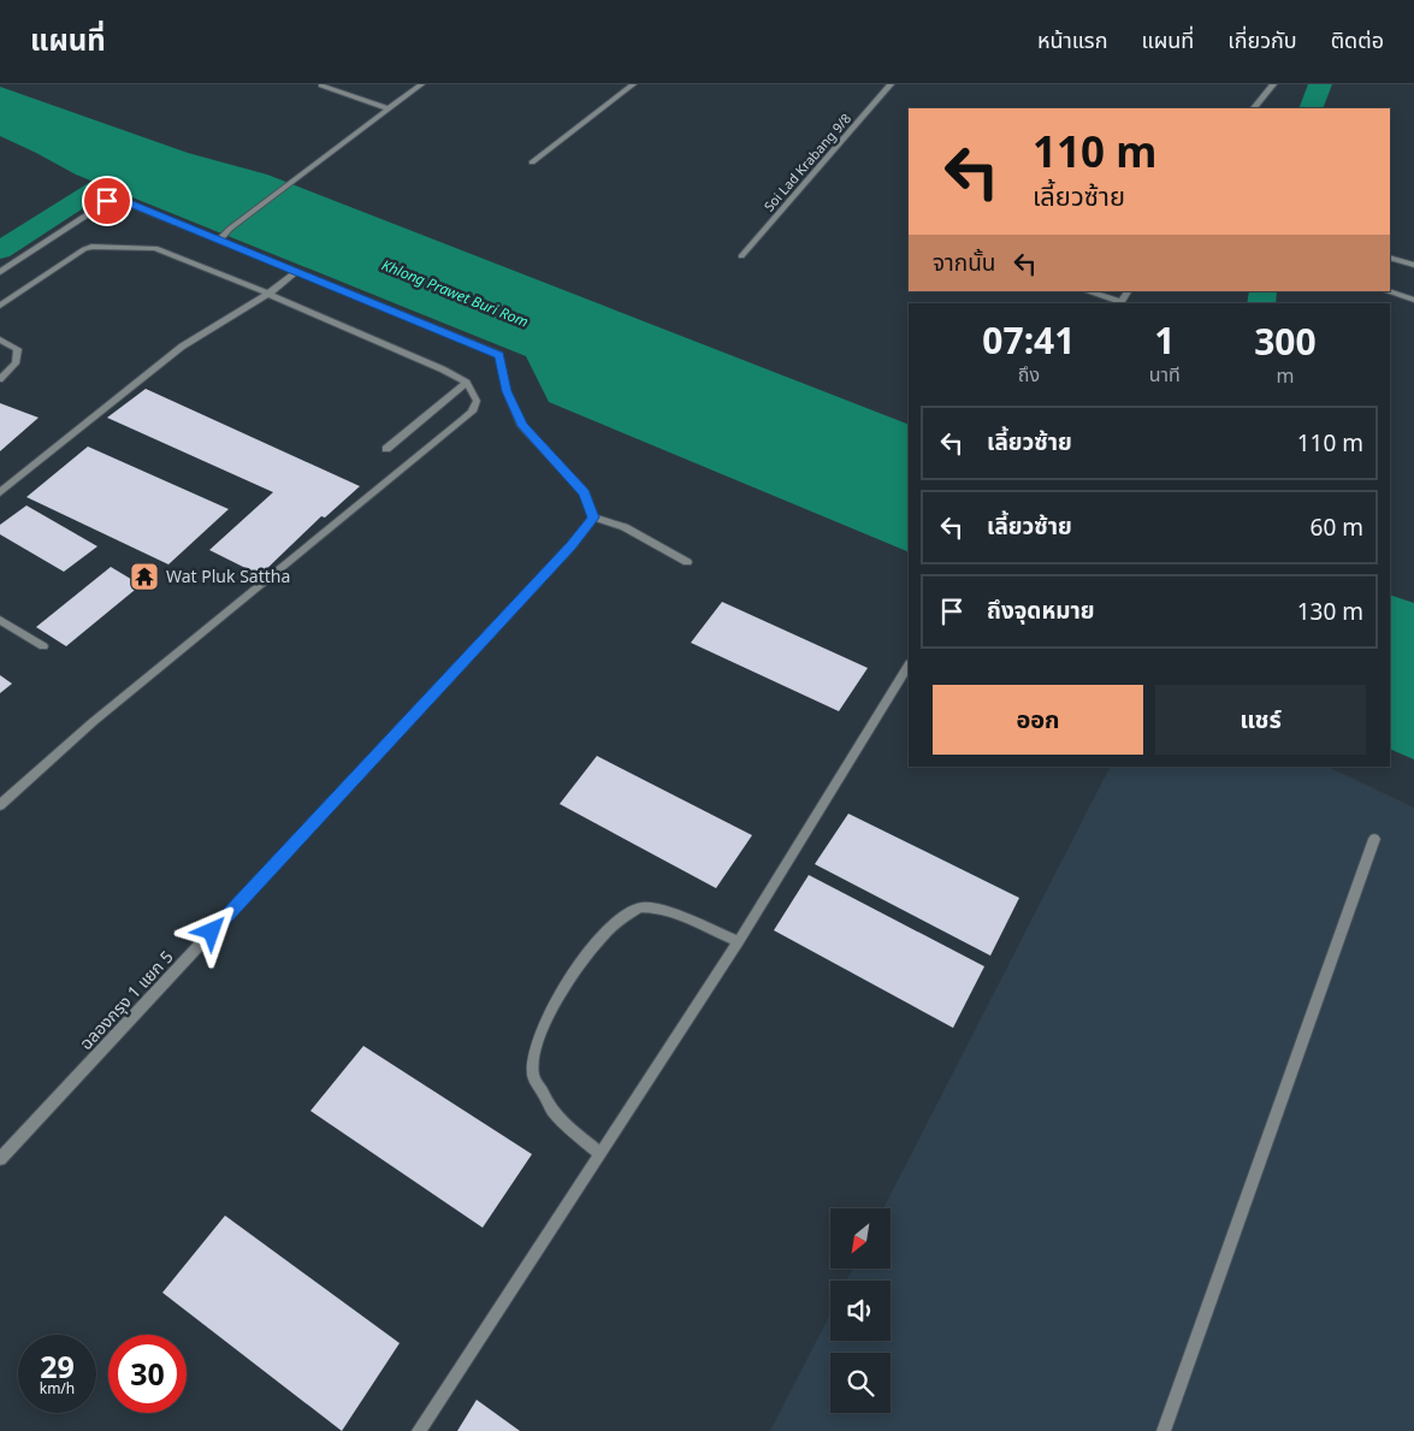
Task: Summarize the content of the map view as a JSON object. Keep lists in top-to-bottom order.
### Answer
{
  "streets": {
    "street": ["Soi Lad Krabang 9/8", "ฉลองกรุง 1 แยก 5"]
  },
  "water": ["Khlong Prawet Buri Rom"],
  "places": {
    "temple": ["Wat Pluk Sattha"]
  },
  "north": "bottom left",
  "page": {
    "header": "แผนที่",
    "nav": [
      "หน้าแรก",
      "แผนที่",
      "เกี่ยวกับ",
      "ติดต่อ"
    ],
    "turn": ["110 m", "เลี้ยวซ้าย"],
    "then": "จากนั้น",
    "eta": [
      "07:41",
      "ถึง",
      "1",
      "นาที",
      "300",
      "m"
    ],
    "list": [
      {
        "name": "เลี้ยวซ้าย",
        "value": "110 m"
      },
      {
        "name": "เลี้ยวซ้าย",
        "value": "60 m"
      },
      {
        "name": "ถึงจุดหมาย",
        "value": "130 m"
      }
    ],
    "buttons": ["ออก", "แชร์"],
    "speed": "29 km/h",
    "limit": "30"
  }
}
